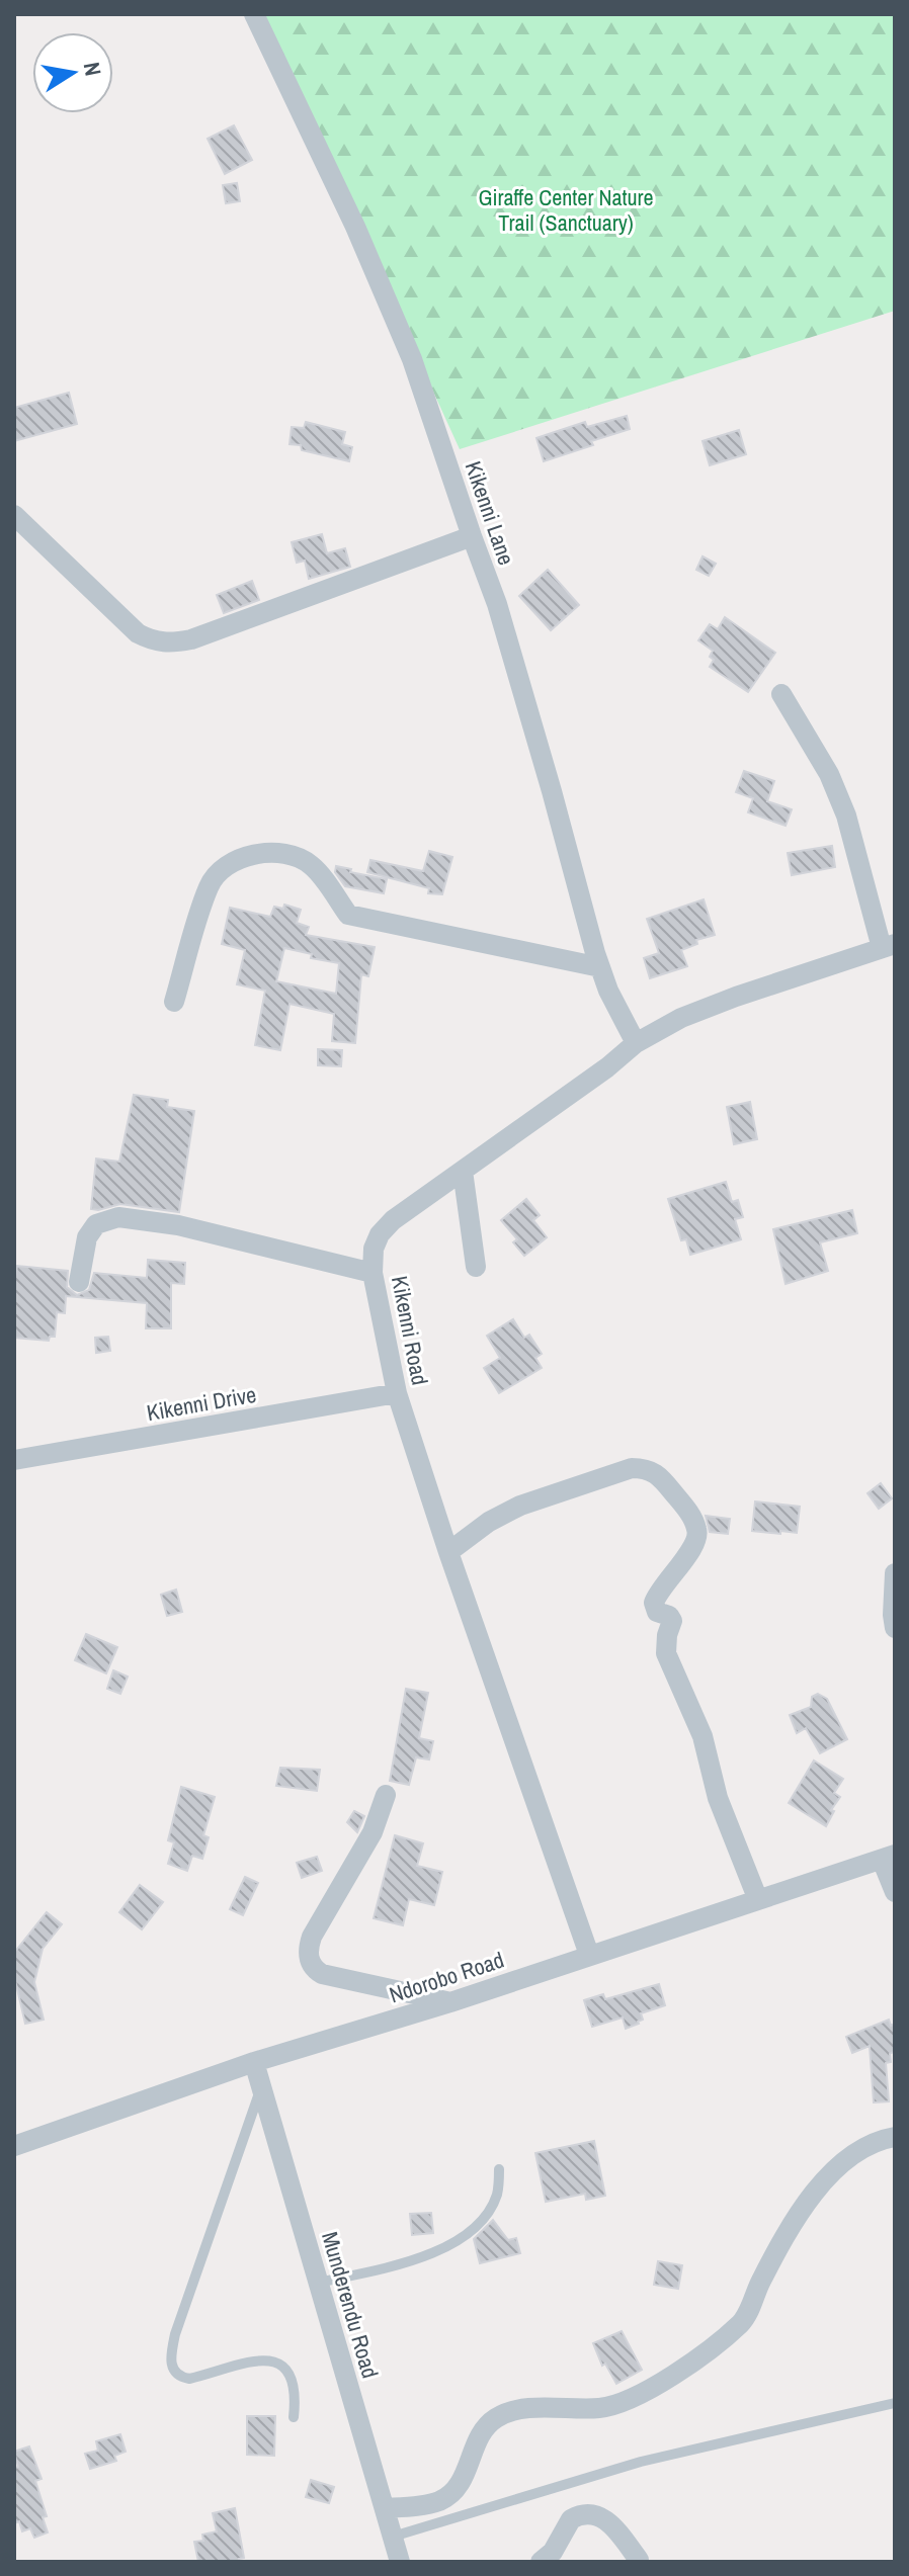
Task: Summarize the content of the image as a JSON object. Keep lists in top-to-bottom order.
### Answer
{
  "streets": {
    "street": [
      "Kikenni Lane",
      "Kikenni Road",
      "Kikenni Drive",
      "Ndorobo Road",
      "Munderendu Road"
    ]
  },
  "crossings": [
    ["Kikenni Lane", "Kikenni Road"],
    ["Kikenni Road", "Kikenni Drive"],
    ["Kikenni Road", "Ndorobo Road"],
    ["Ndorobo Road", "Munderendu Road"]
  ],
  "parks": ["Giraffe Center Nature Trail (Sanctuary)"],
  "north": "right"
}
